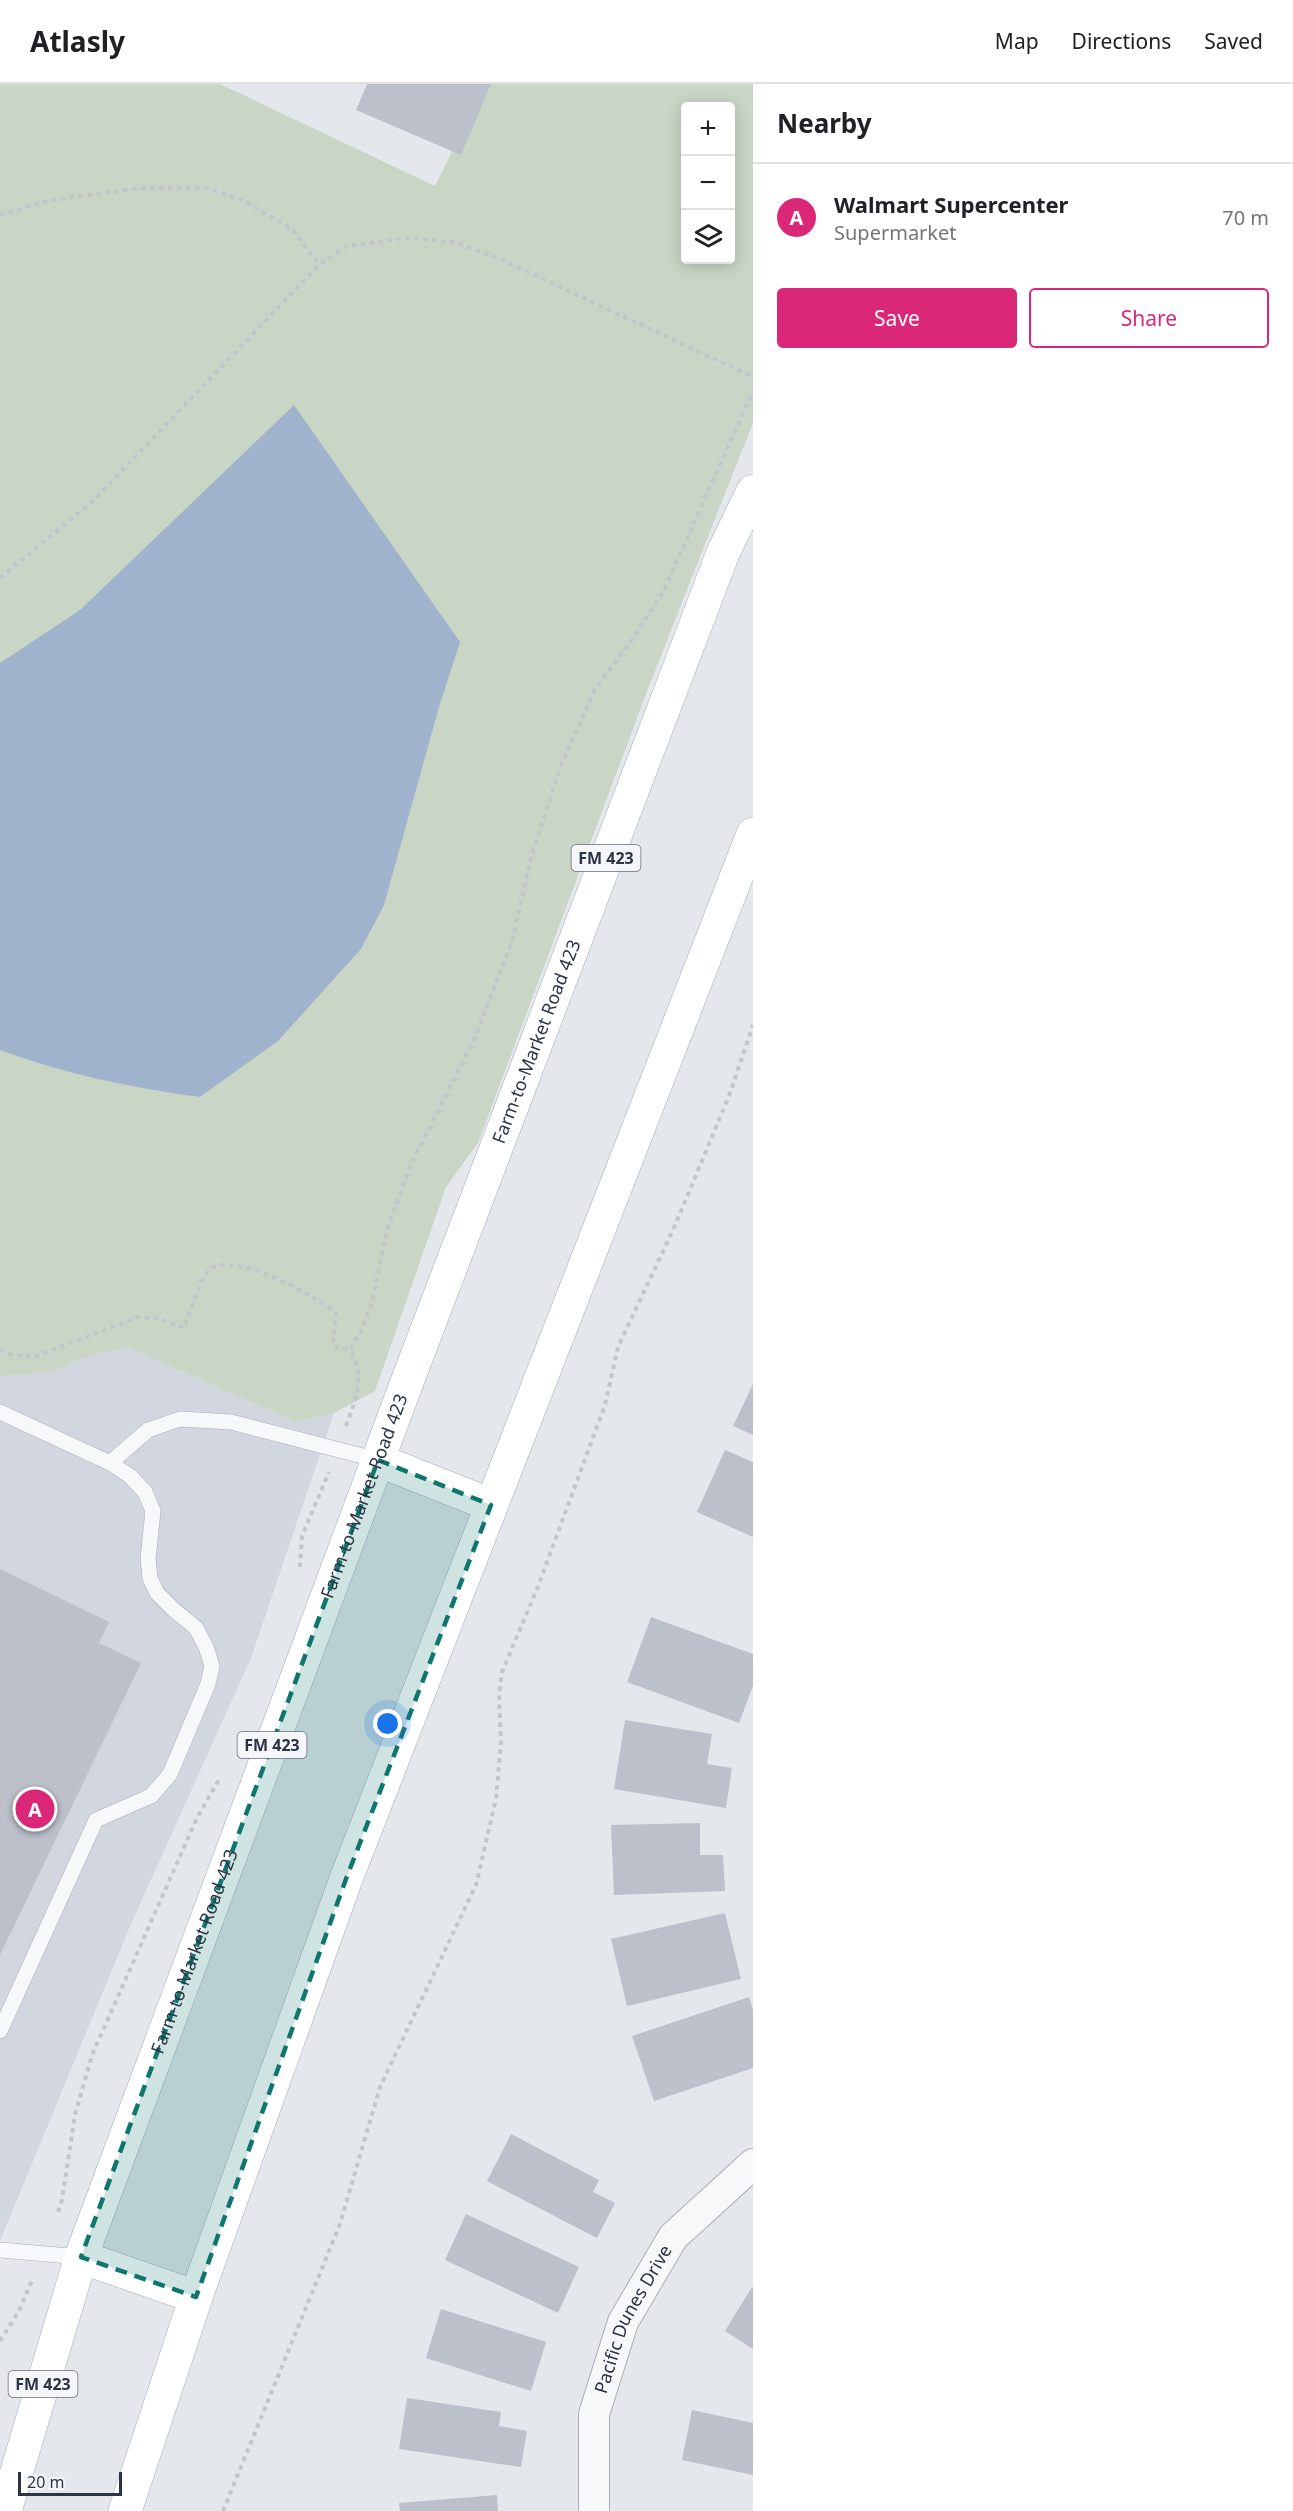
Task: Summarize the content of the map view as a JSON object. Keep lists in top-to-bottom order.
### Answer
{
  "streets": {
    "main road": ["FM 423", "Farm-to-Market Road 423"],
    "street": ["Pacific Dunes Drive"]
  },
  "scale_bar": "20 m",
  "page": {
    "header": "Atlasly",
    "nav": ["Map", "Directions", "Saved"],
    "heading": "Nearby",
    "map_buttons": ["+", "−"],
    "list": [
      {
        "mark": "A",
        "name": "Walmart Supercenter",
        "note": "Supermarket",
        "value": "70 m"
      }
    ],
    "buttons": ["Save", "Share"],
    "pins": "A",
    "scale": "20 m"
  }
}
